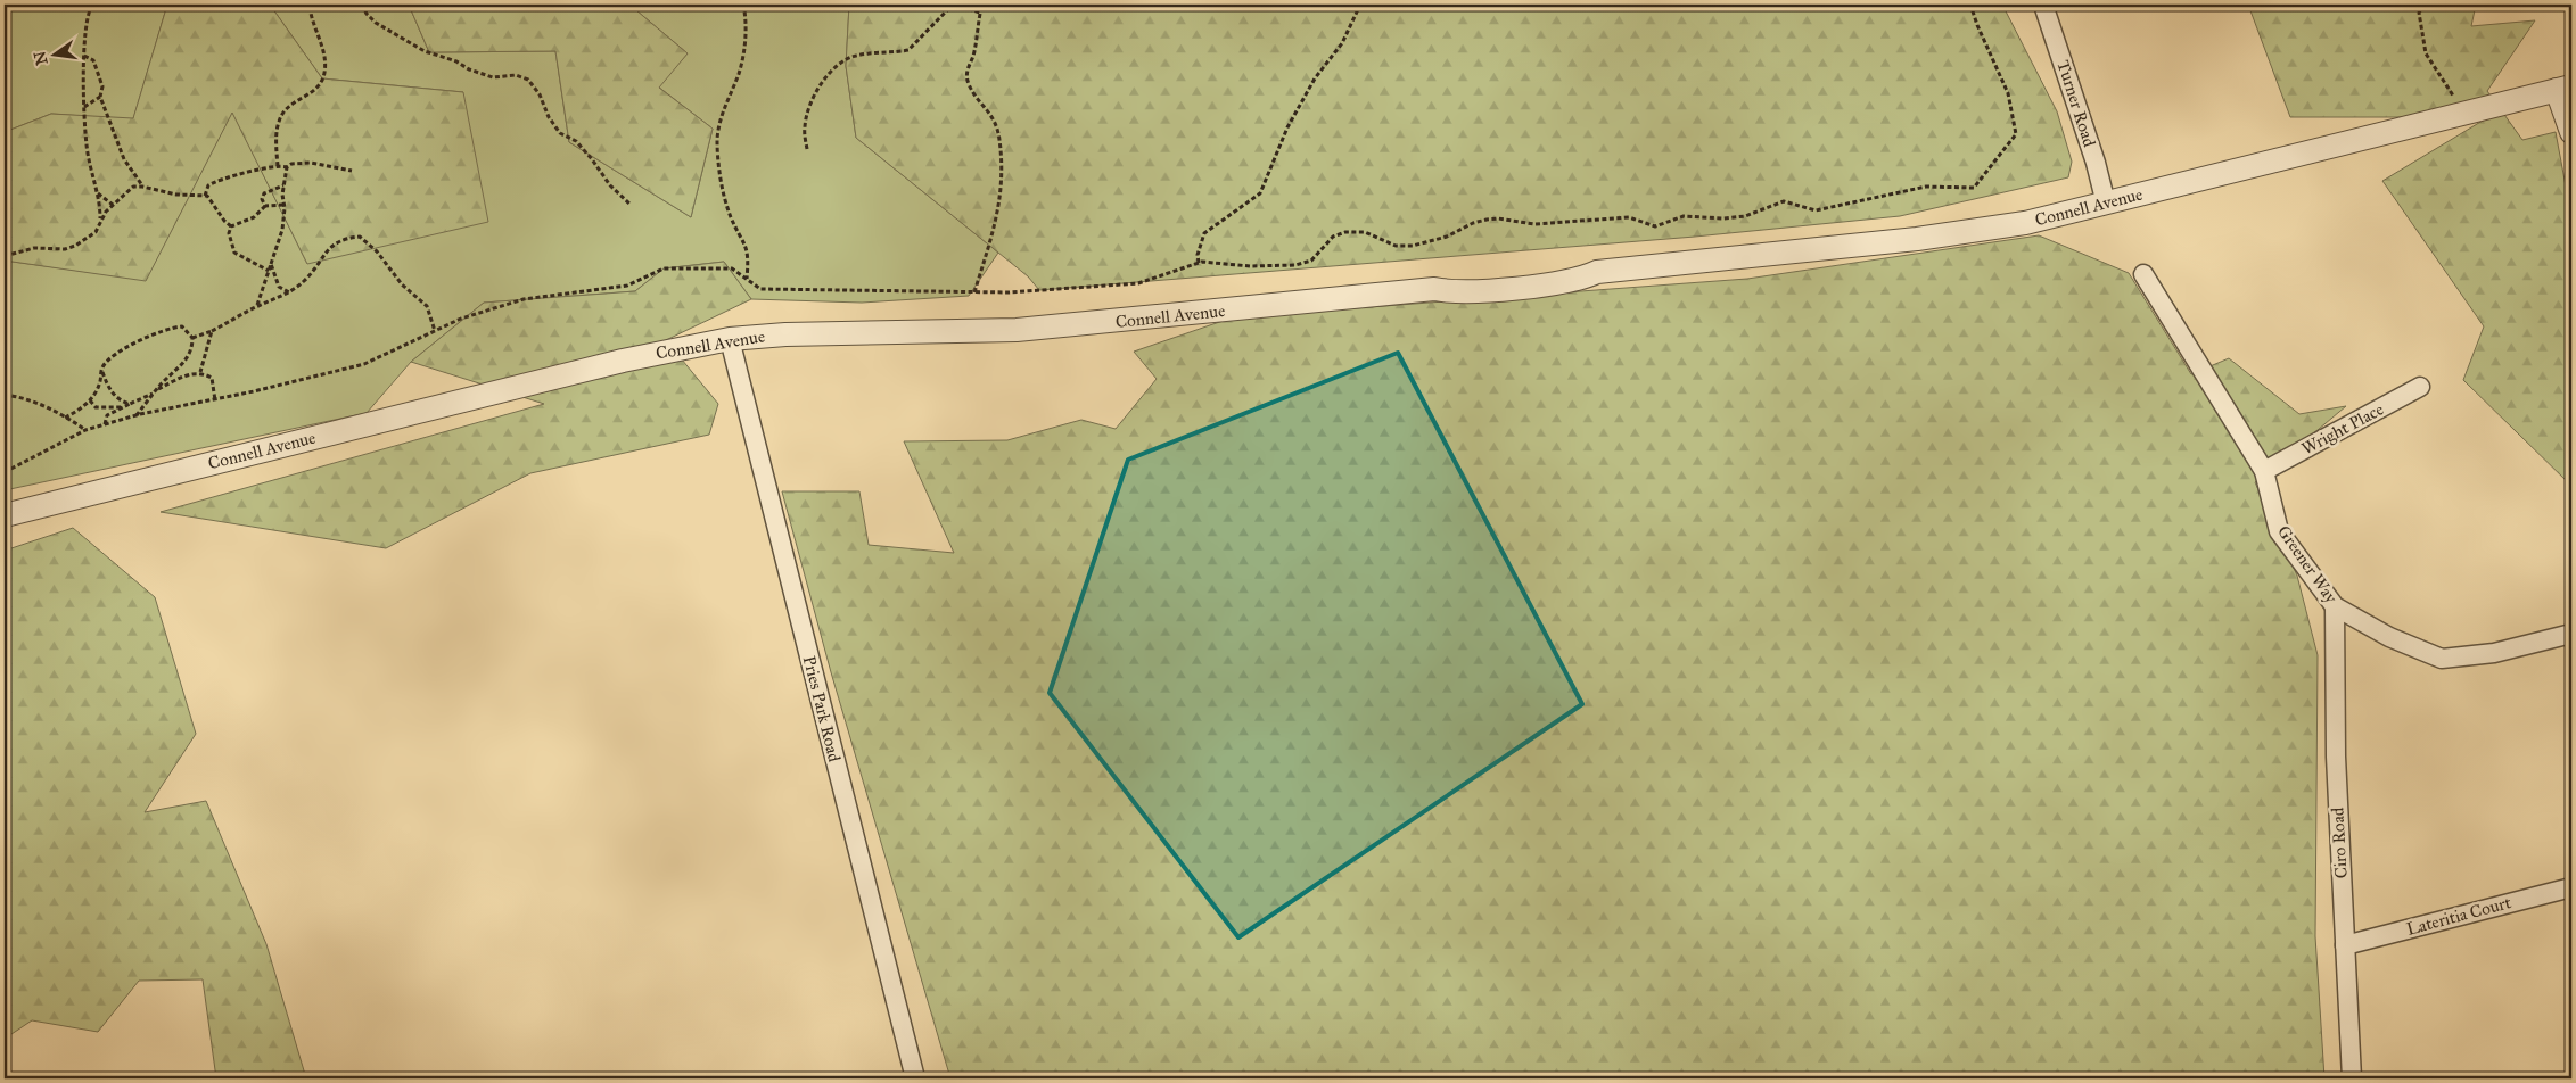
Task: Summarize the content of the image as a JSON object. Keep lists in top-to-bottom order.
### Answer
{
  "streets": {
    "street": [
      "Turner Road",
      "Connell Avenue",
      "Wright Place",
      "Greener Way",
      "Pries Park Road",
      "Ciro Road",
      "Lateritia Court"
    ]
  },
  "crossings": [
    ["Turner Road", "Connell Avenue"],
    ["Connell Avenue", "Pries Park Road"],
    ["Wright Place", "Greener Way"],
    ["Greener Way", "Ciro Road"],
    ["Ciro Road", "Lateritia Court"]
  ],
  "north": "left"
}
